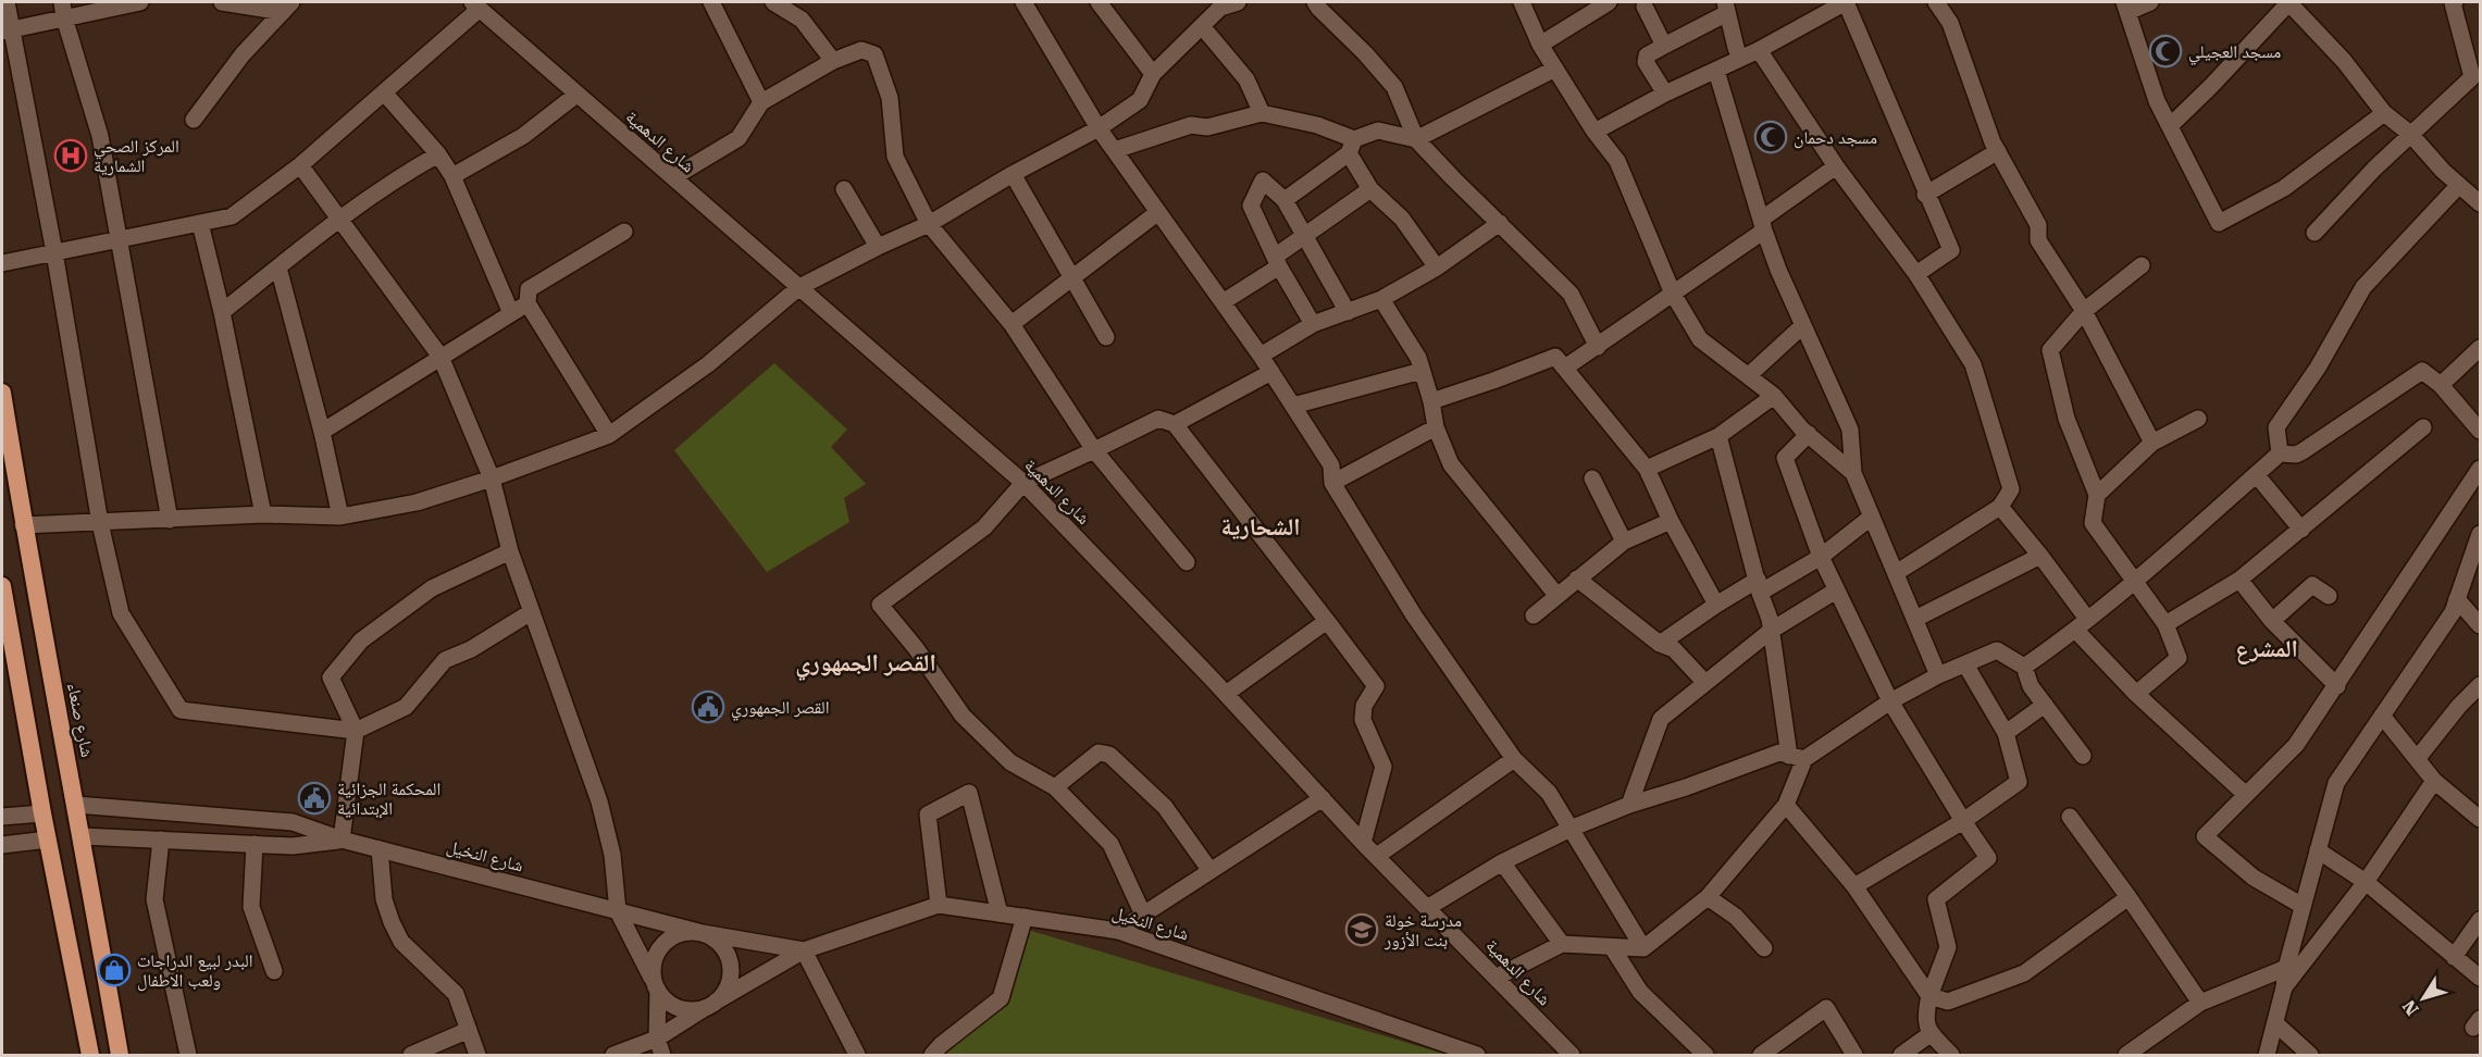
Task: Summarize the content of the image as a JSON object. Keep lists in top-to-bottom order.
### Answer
{
  "streets": {
    "highway": ["شارع صنعاء"],
    "street": ["شارع الدهمية", "شارع النخيل"]
  },
  "crossings": [
    ["شارع صنعاء", "شارع النخيل"]
  ],
  "districts": ["الشحارية", "المشرع", "القصر الجمهوري"],
  "places": {
    "mosque": ["مسجد العجيلي", "مسجد دحمان"],
    "hospital": ["المركز الصحي الشمارية"],
    "public building": ["القصر الجمهوري", "المحكمة الجزائية الإبتدائية"],
    "school or university": ["مدرسة خولة بنت الأزور"],
    "shop": ["البدر لبيع الدراجات ولعب الاطفال"]
  },
  "north": "bottom left"
}
